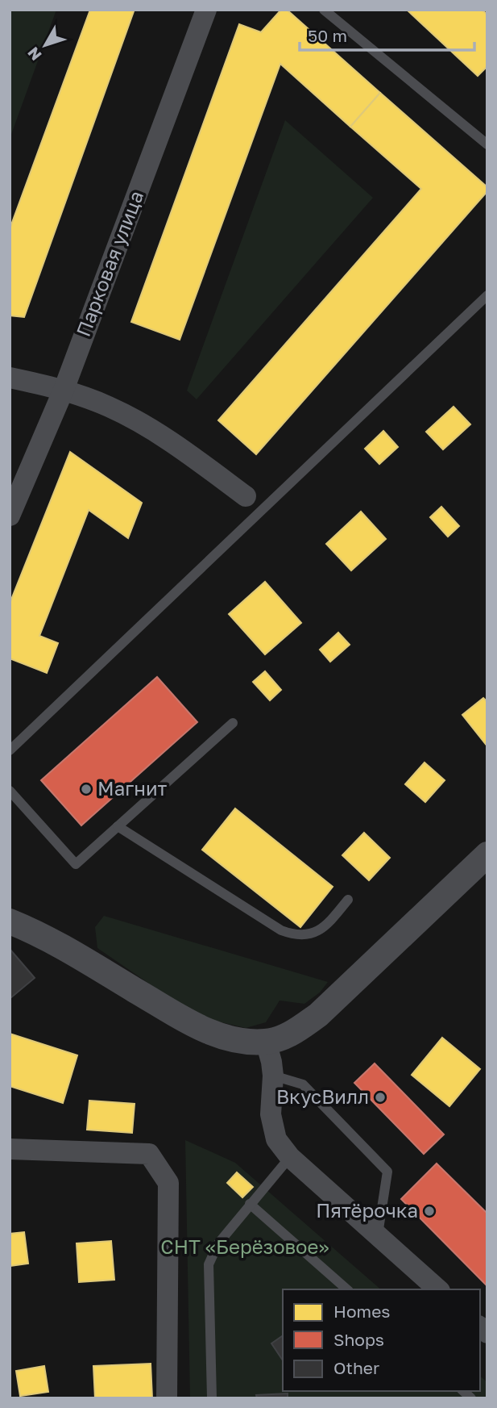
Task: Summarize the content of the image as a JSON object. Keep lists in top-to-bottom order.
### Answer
{
  "streets": {
    "street": ["Парковая улица"]
  },
  "parks": ["СНТ «Берёзовое»"],
  "places": ["Магнит", "ВкусВилл", "Пятёрочка"],
  "legend": ["Homes", "Shops", "Other"],
  "scale_bar": "50 m",
  "north": "bottom left"
}
